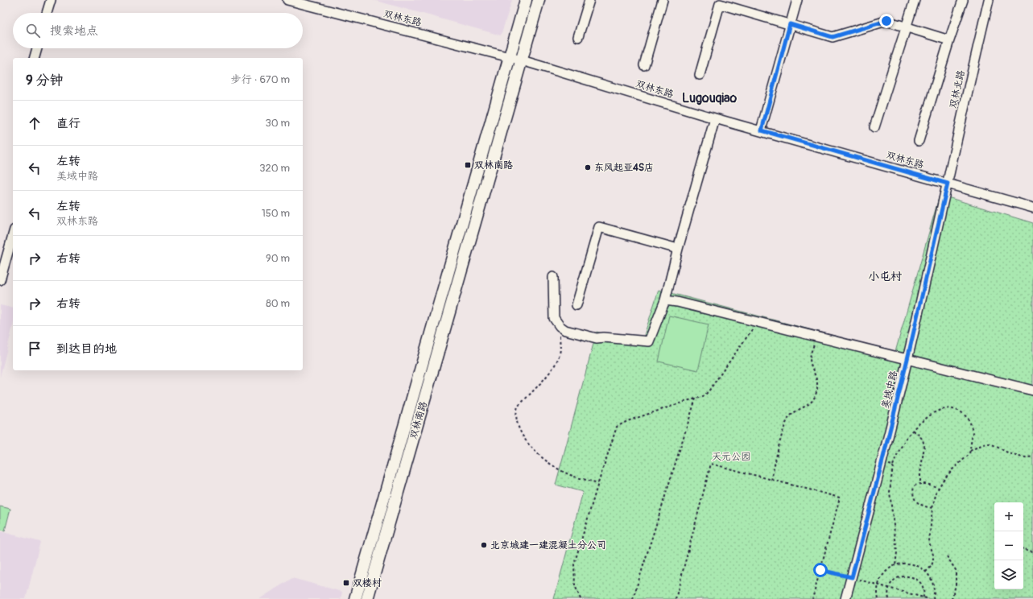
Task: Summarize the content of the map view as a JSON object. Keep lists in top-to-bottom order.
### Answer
{
  "streets": {
    "street": [
      "双林东路",
      "双林北路",
      "美域中路",
      "双林南路"
    ]
  },
  "crossings": [
    ["双林东路", "双林北路"],
    ["双林东路", "美域中路"],
    ["双林东路", "双林南路"],
    ["双林北路", "美域中路"]
  ],
  "districts": ["Lugouqiao", "小屯村"],
  "parks": ["天元公园"],
  "places": {
    "transit": ["双林南路", "双楼村"],
    "other": ["东风起亚4S店", "北京城建一建混凝土分公司"]
  },
  "page": {
    "search": "搜索地点",
    "heading": ["9 分钟", "步行 · 670 m"],
    "list": [
      ["直行", "30 m"],
      ["左转", "美域中路", "320 m"],
      ["左转", "双林东路", "150 m"],
      ["右转", "90 m"],
      ["右转", "80 m"],
      "到达目的地"
    ],
    "map_buttons": ["+", "−"]
  }
}
